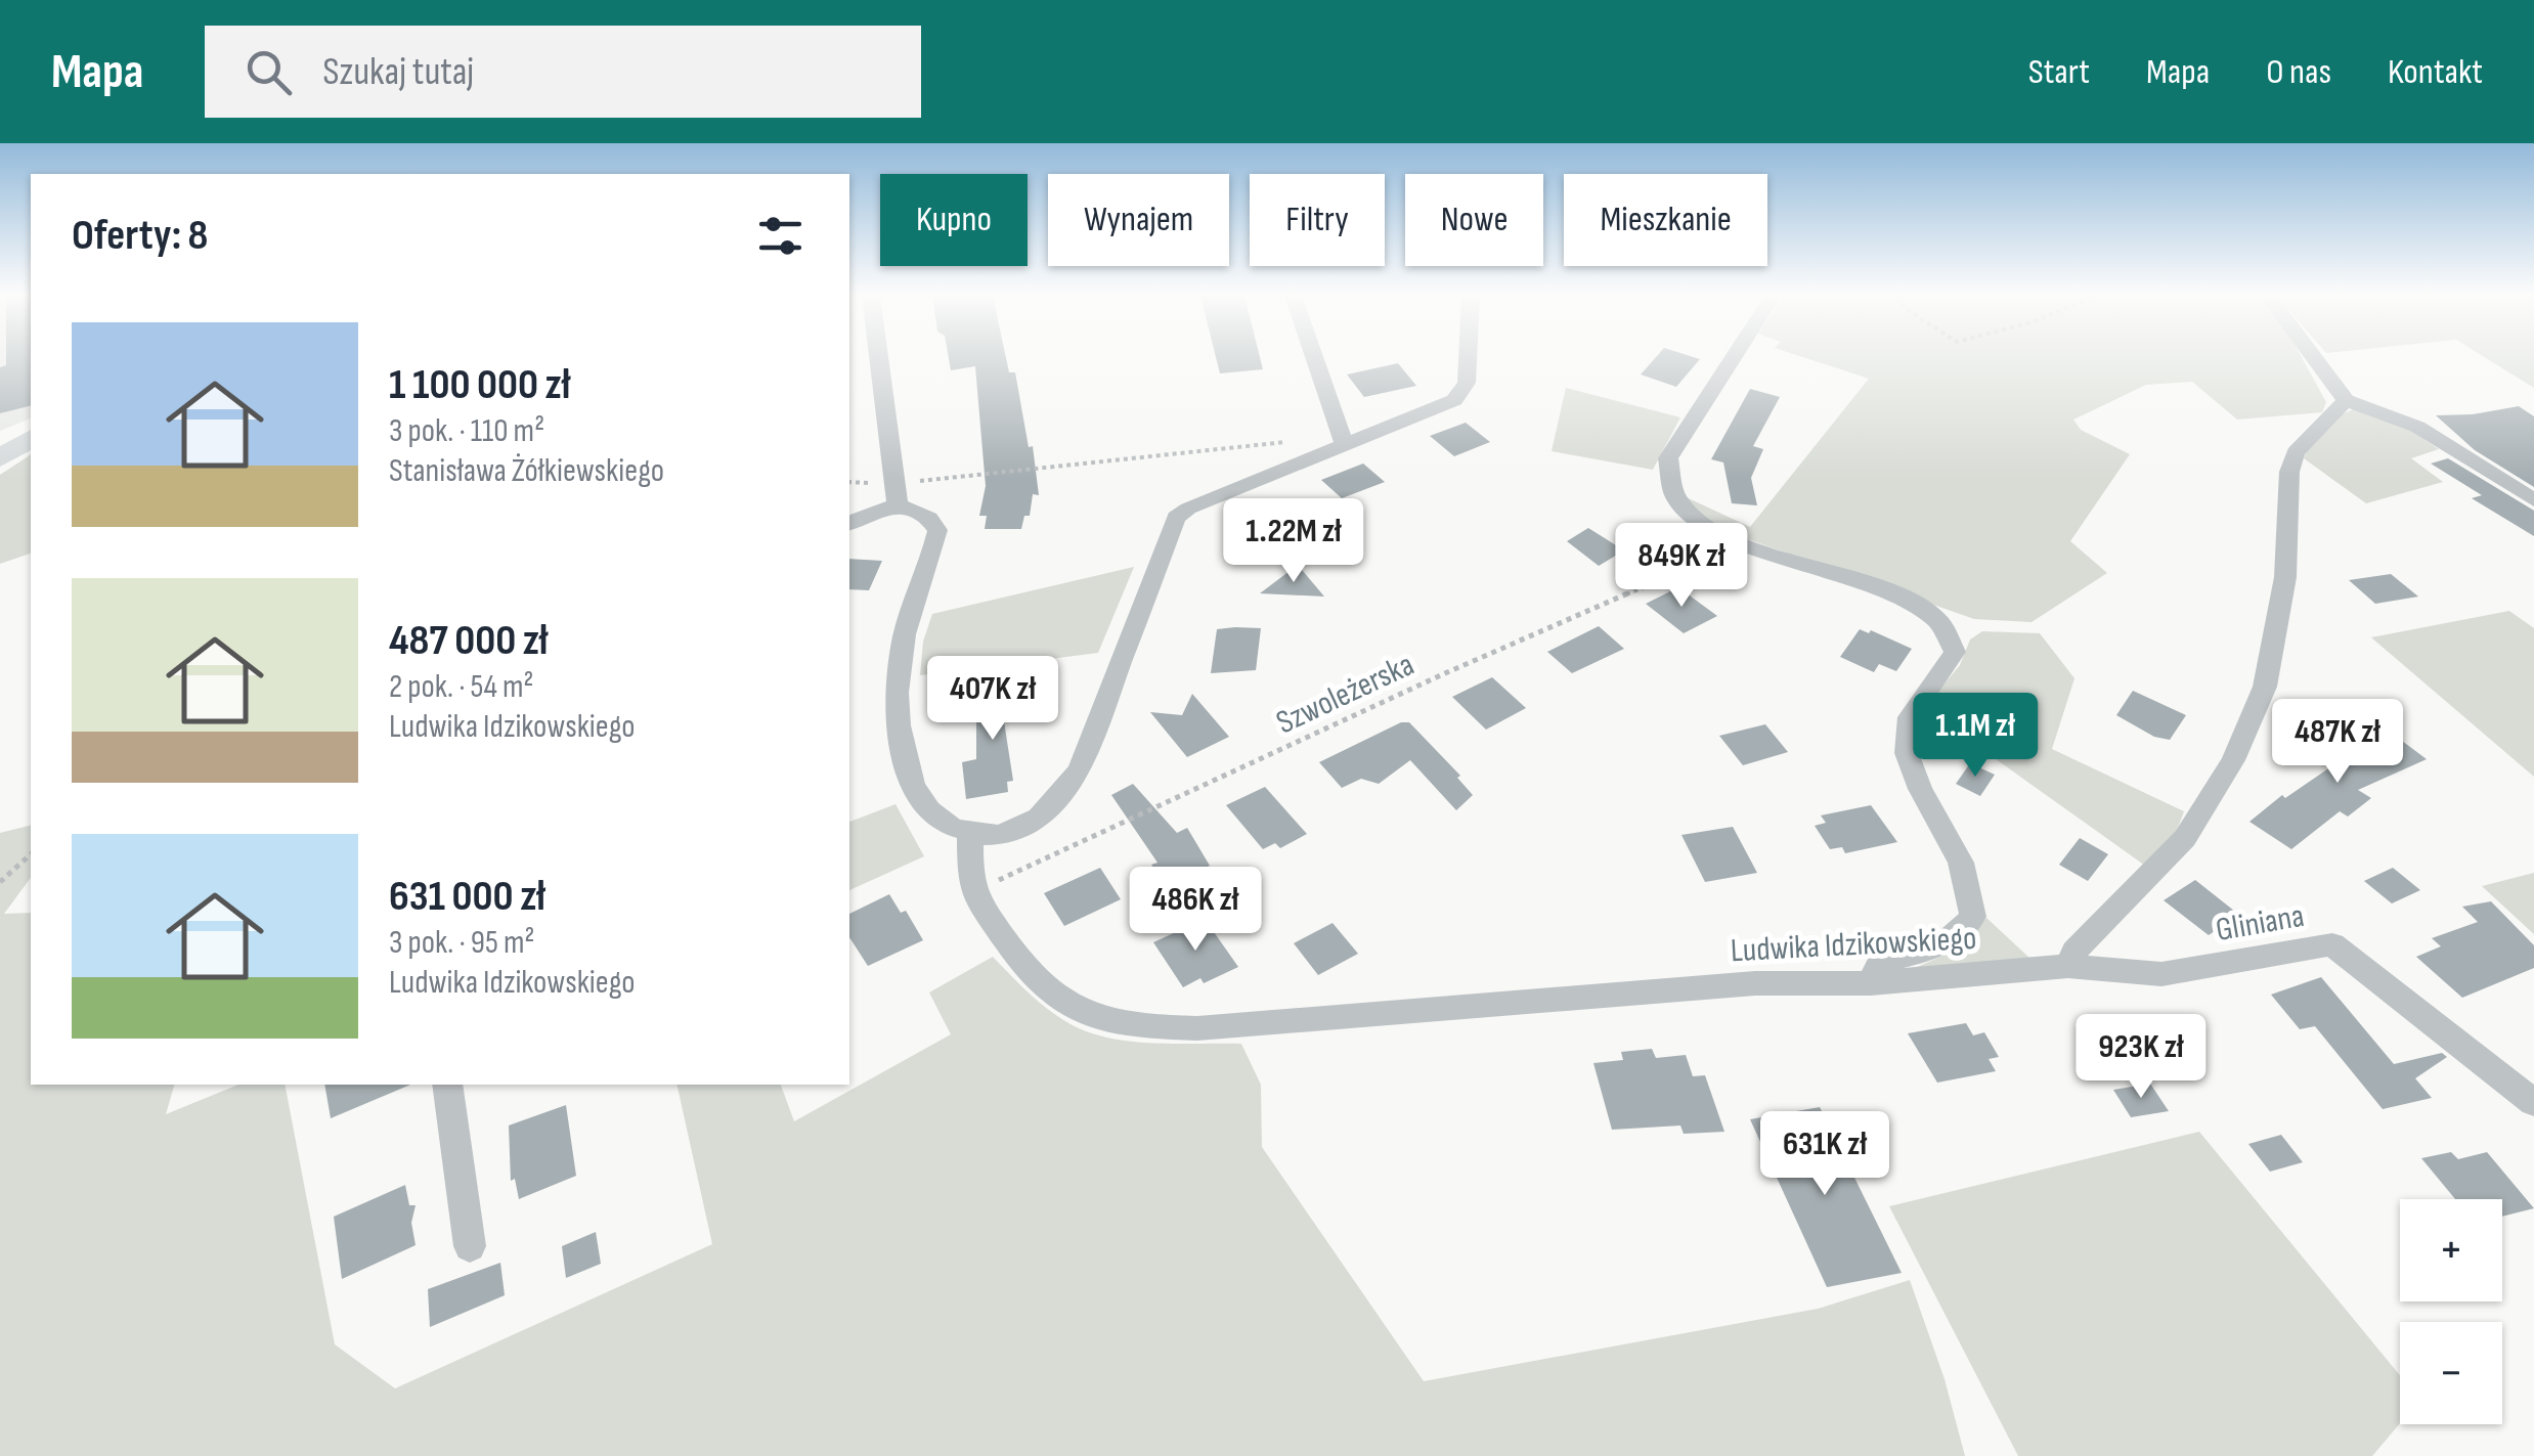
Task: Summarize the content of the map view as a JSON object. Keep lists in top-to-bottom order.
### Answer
{
  "streets": {
    "street": ["Gliniana", "Ludwika Idzikowskiego"],
    "path": ["Szwoleżerska"]
  },
  "crossings": [
    ["Szwoleżerska", "Ludwika Idzikowskiego"],
    ["Gliniana", "Ludwika Idzikowskiego"]
  ],
  "page": {
    "header": "Mapa",
    "search": "Szukaj tutaj",
    "nav": [
      "Start",
      "Mapa",
      "O nas",
      "Kontakt"
    ],
    "chip": [
      "Kupno",
      "Wynajem",
      "Filtry",
      "Nowe",
      "Mieszkanie"
    ],
    "heading": "Oferty: 8",
    "list": [
      {
        "name": "1 100 000 zł",
        "note": "3 pok. · 110 m² · Stanisława Żółkiewskiego"
      },
      {
        "name": "487 000 zł",
        "note": "2 pok. · 54 m² · Ludwika Idzikowskiego"
      },
      {
        "name": "631 000 zł",
        "note": "3 pok. · 95 m² · Ludwika Idzikowskiego"
      }
    ],
    "price": [
      "1.22M zł",
      "849K zł",
      "407K zł",
      "1.1M zł",
      "487K zł",
      "486K zł",
      "923K zł",
      "631K zł"
    ],
    "map_buttons": ["+", "−"]
  }
}
